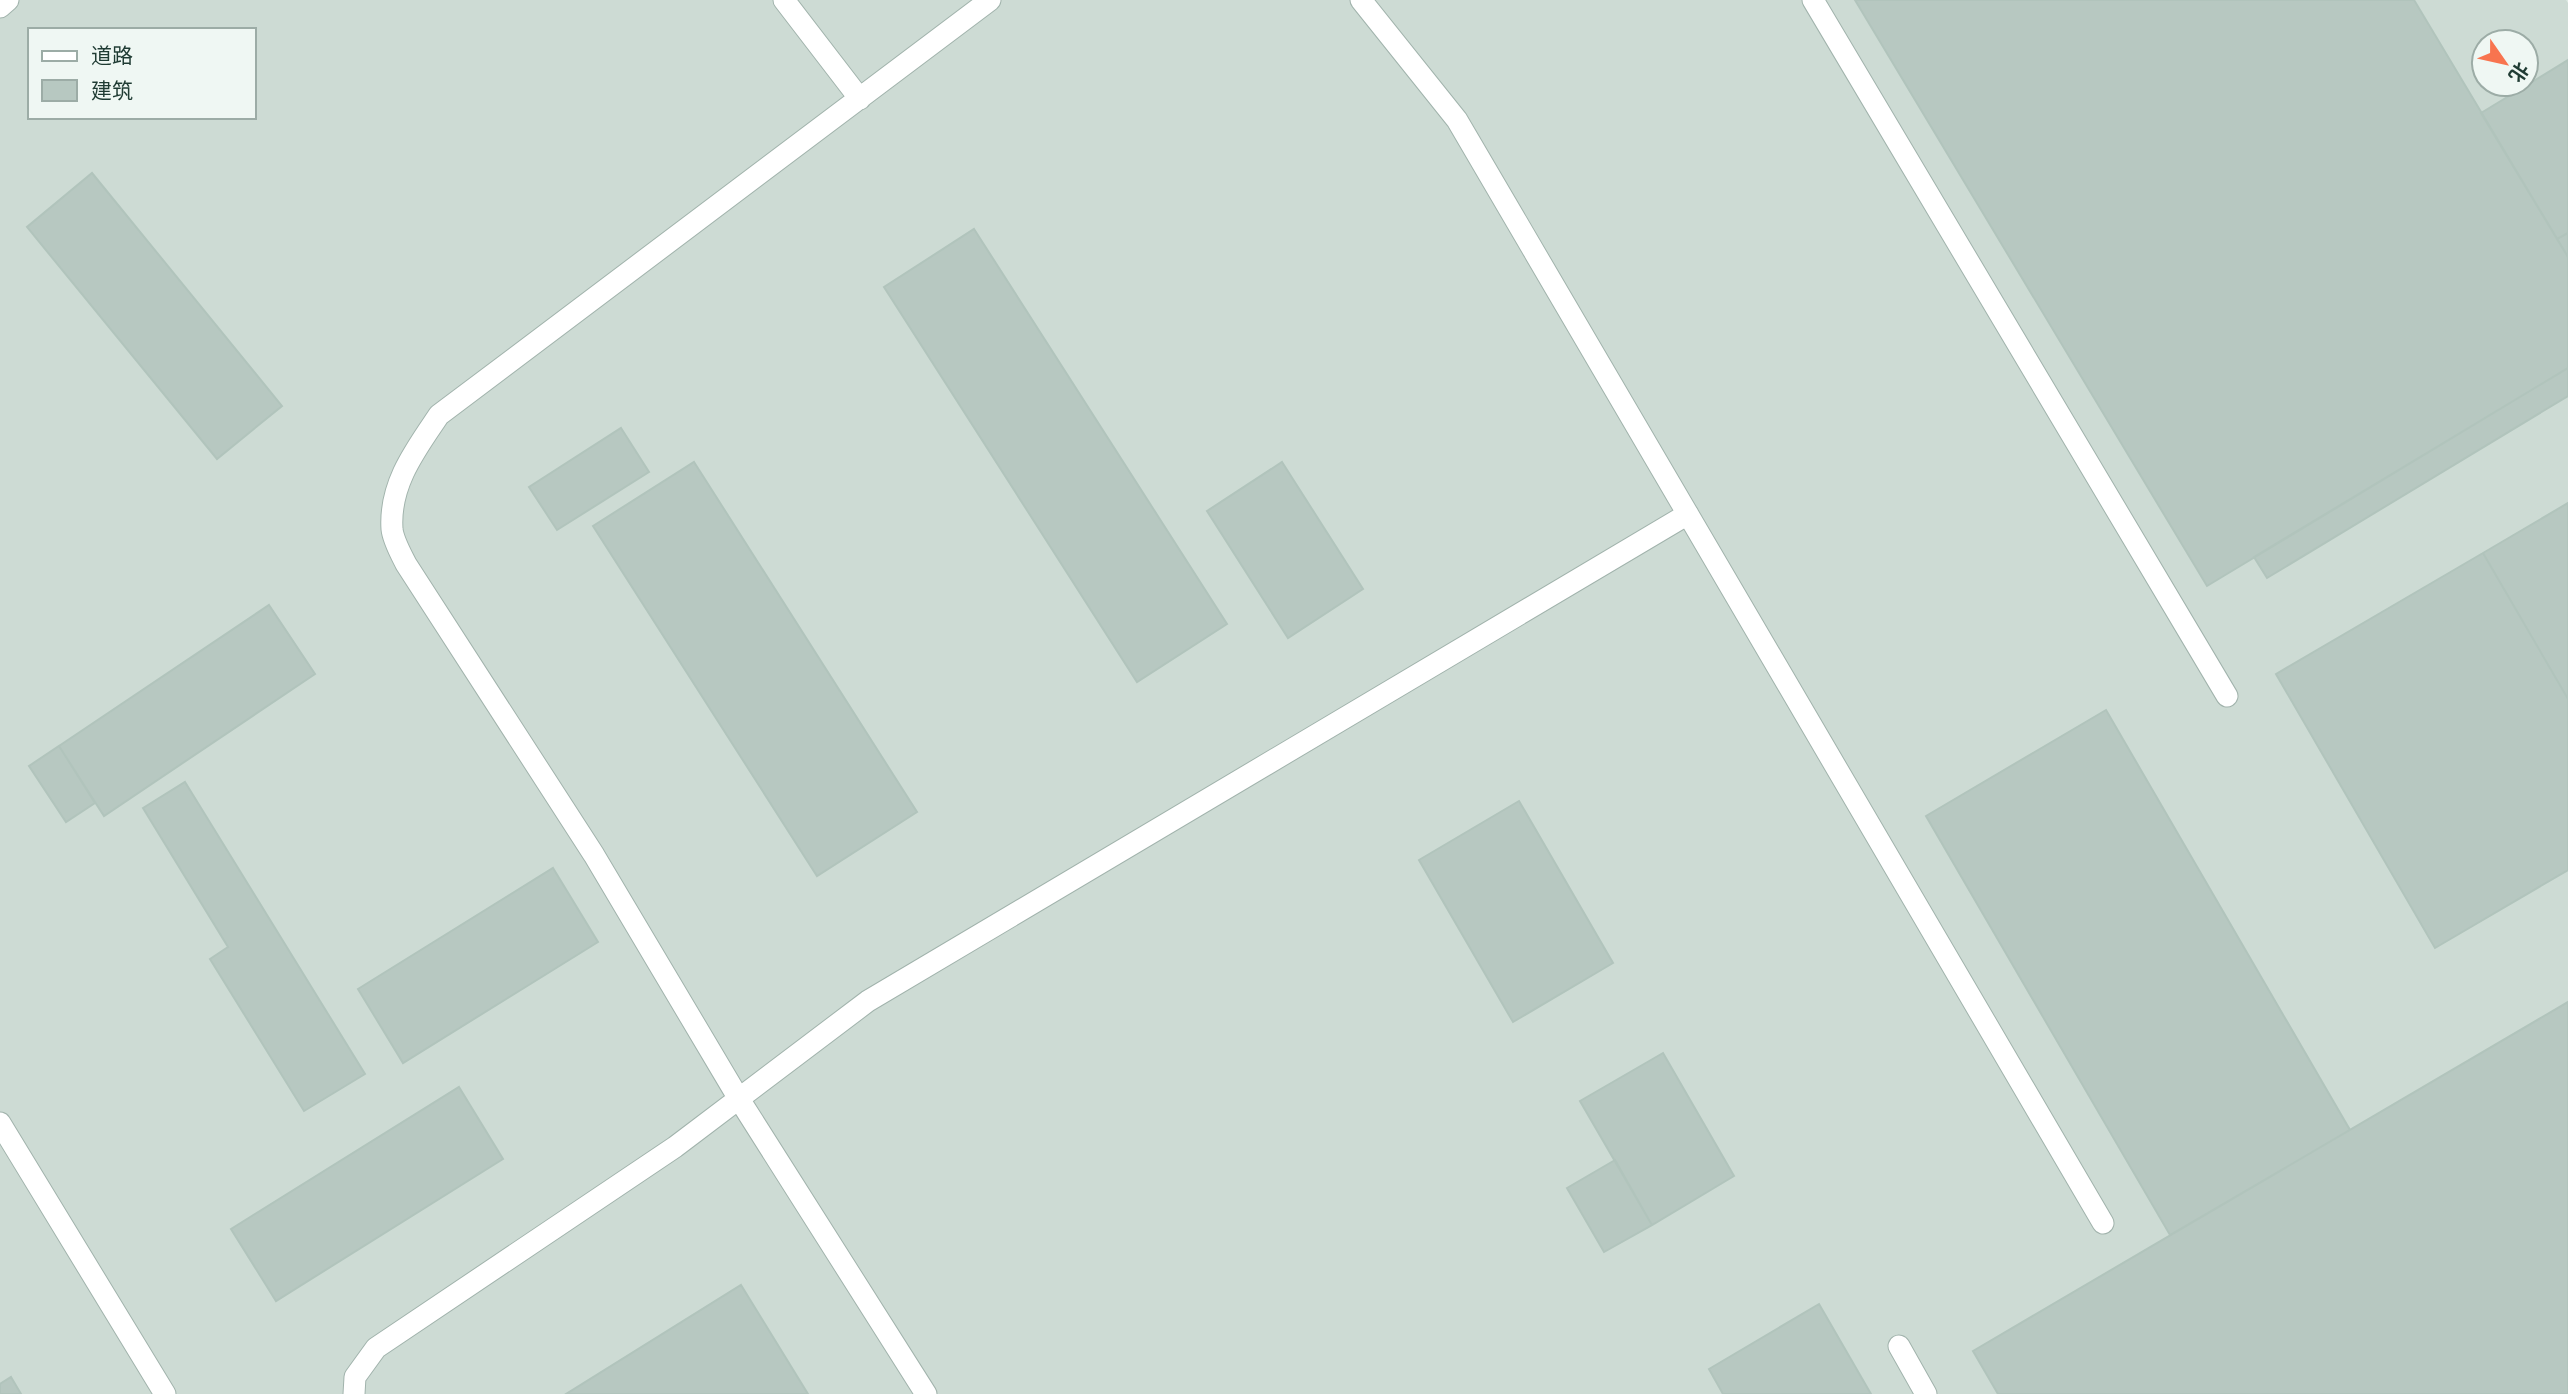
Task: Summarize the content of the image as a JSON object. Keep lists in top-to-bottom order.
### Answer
{
  "legend": ["道路", "建筑"],
  "north": "bottom right"
}
